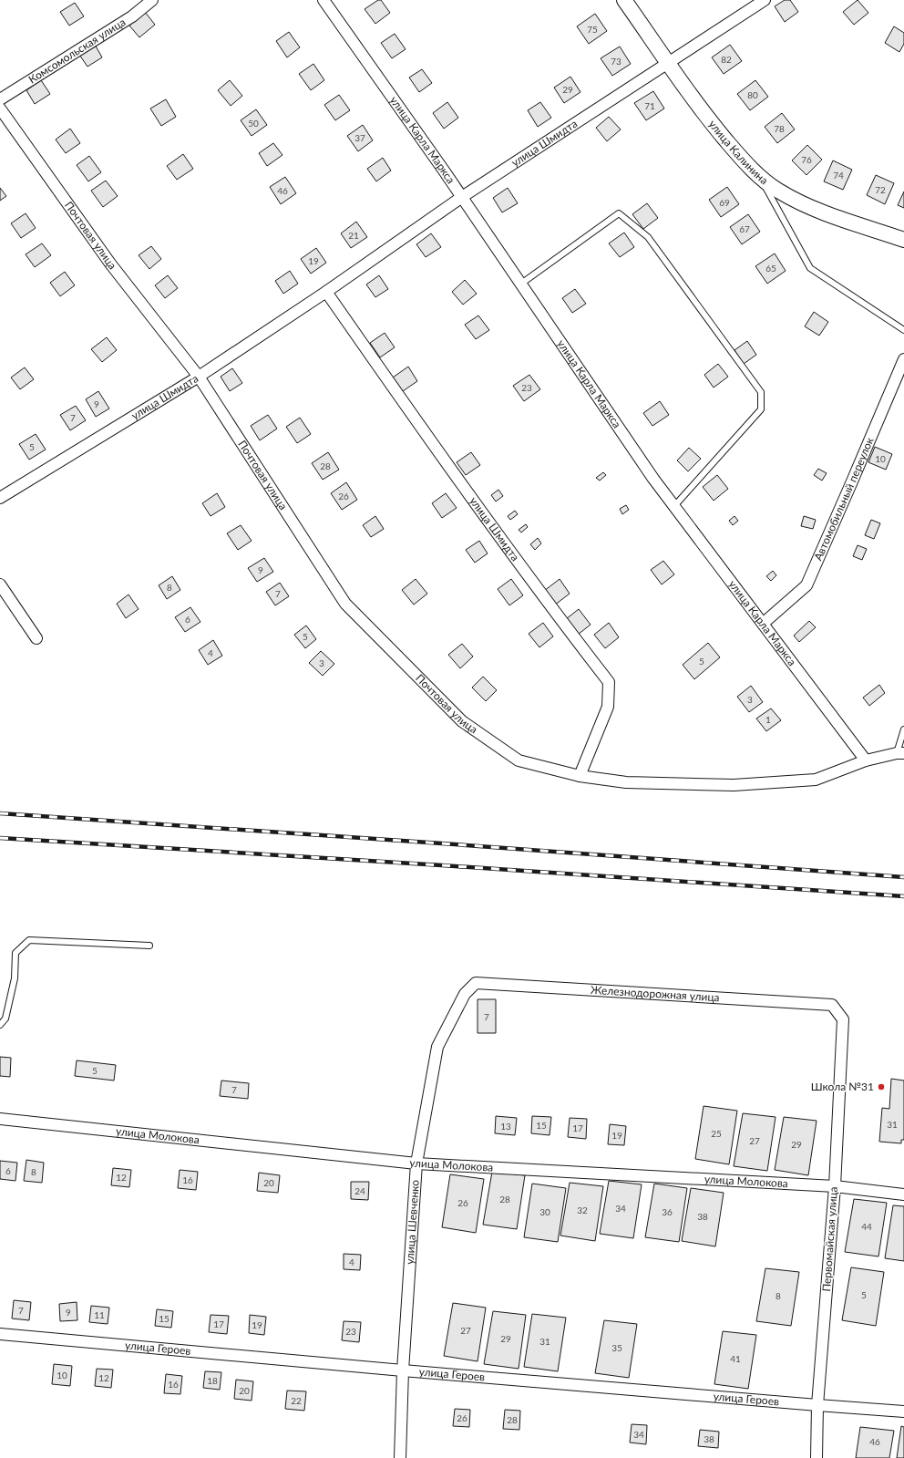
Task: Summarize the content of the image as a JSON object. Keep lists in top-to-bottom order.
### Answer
{
  "streets": {
    "main road": ["улица Калинина"],
    "street": [
      "Комсомольская улица",
      "улица Карла Маркса",
      "улица Шмидта",
      "Почтовая улица",
      "Автомобильный переулок",
      "Железнодорожная улица",
      "улица Молокова",
      "улица Шевченко",
      "Первомайская улица",
      "улица Героев"
    ]
  },
  "crossings": [
    ["улица Карла Маркса", "улица Шмидта"],
    ["улица Карла Маркса", "Почтовая улица"],
    ["улица Карла Маркса", "Автомобильный переулок"],
    ["улица Шмидта", "улица Калинина"],
    ["улица Шмидта", "Почтовая улица"],
    ["Железнодорожная улица", "улица Шевченко"],
    ["Железнодорожная улица", "Первомайская улица"],
    ["улица Молокова", "улица Шевченко"],
    ["улица Молокова", "Первомайская улица"],
    ["улица Шевченко", "улица Героев"],
    ["Первомайская улица", "улица Героев"]
  ],
  "places": ["Школа №31"],
  "house_numbers": [
    "75",
    "82",
    "73",
    "29",
    "80",
    "71",
    "50",
    "78",
    "37",
    "76",
    "74",
    "72",
    "46",
    "69",
    "67",
    "21",
    "19",
    "65",
    "23",
    "9",
    "7",
    "5",
    "10",
    "28",
    "26",
    "9",
    "8",
    "7",
    "6",
    "5",
    "4",
    "5",
    "3",
    "3",
    "1",
    "7",
    "5",
    "7",
    "31",
    "15",
    "13",
    "17",
    "25",
    "19",
    "27",
    "29",
    "6",
    "8",
    "12",
    "16",
    "20",
    "24",
    "28",
    "26",
    "34",
    "32",
    "30",
    "36",
    "38",
    "44",
    "4",
    "5",
    "8",
    "7",
    "9",
    "11",
    "15",
    "17",
    "19",
    "27",
    "23",
    "29",
    "31",
    "35",
    "41",
    "10",
    "12",
    "18",
    "16",
    "20",
    "22",
    "26",
    "28",
    "34",
    "38",
    "46"
  ]
}
